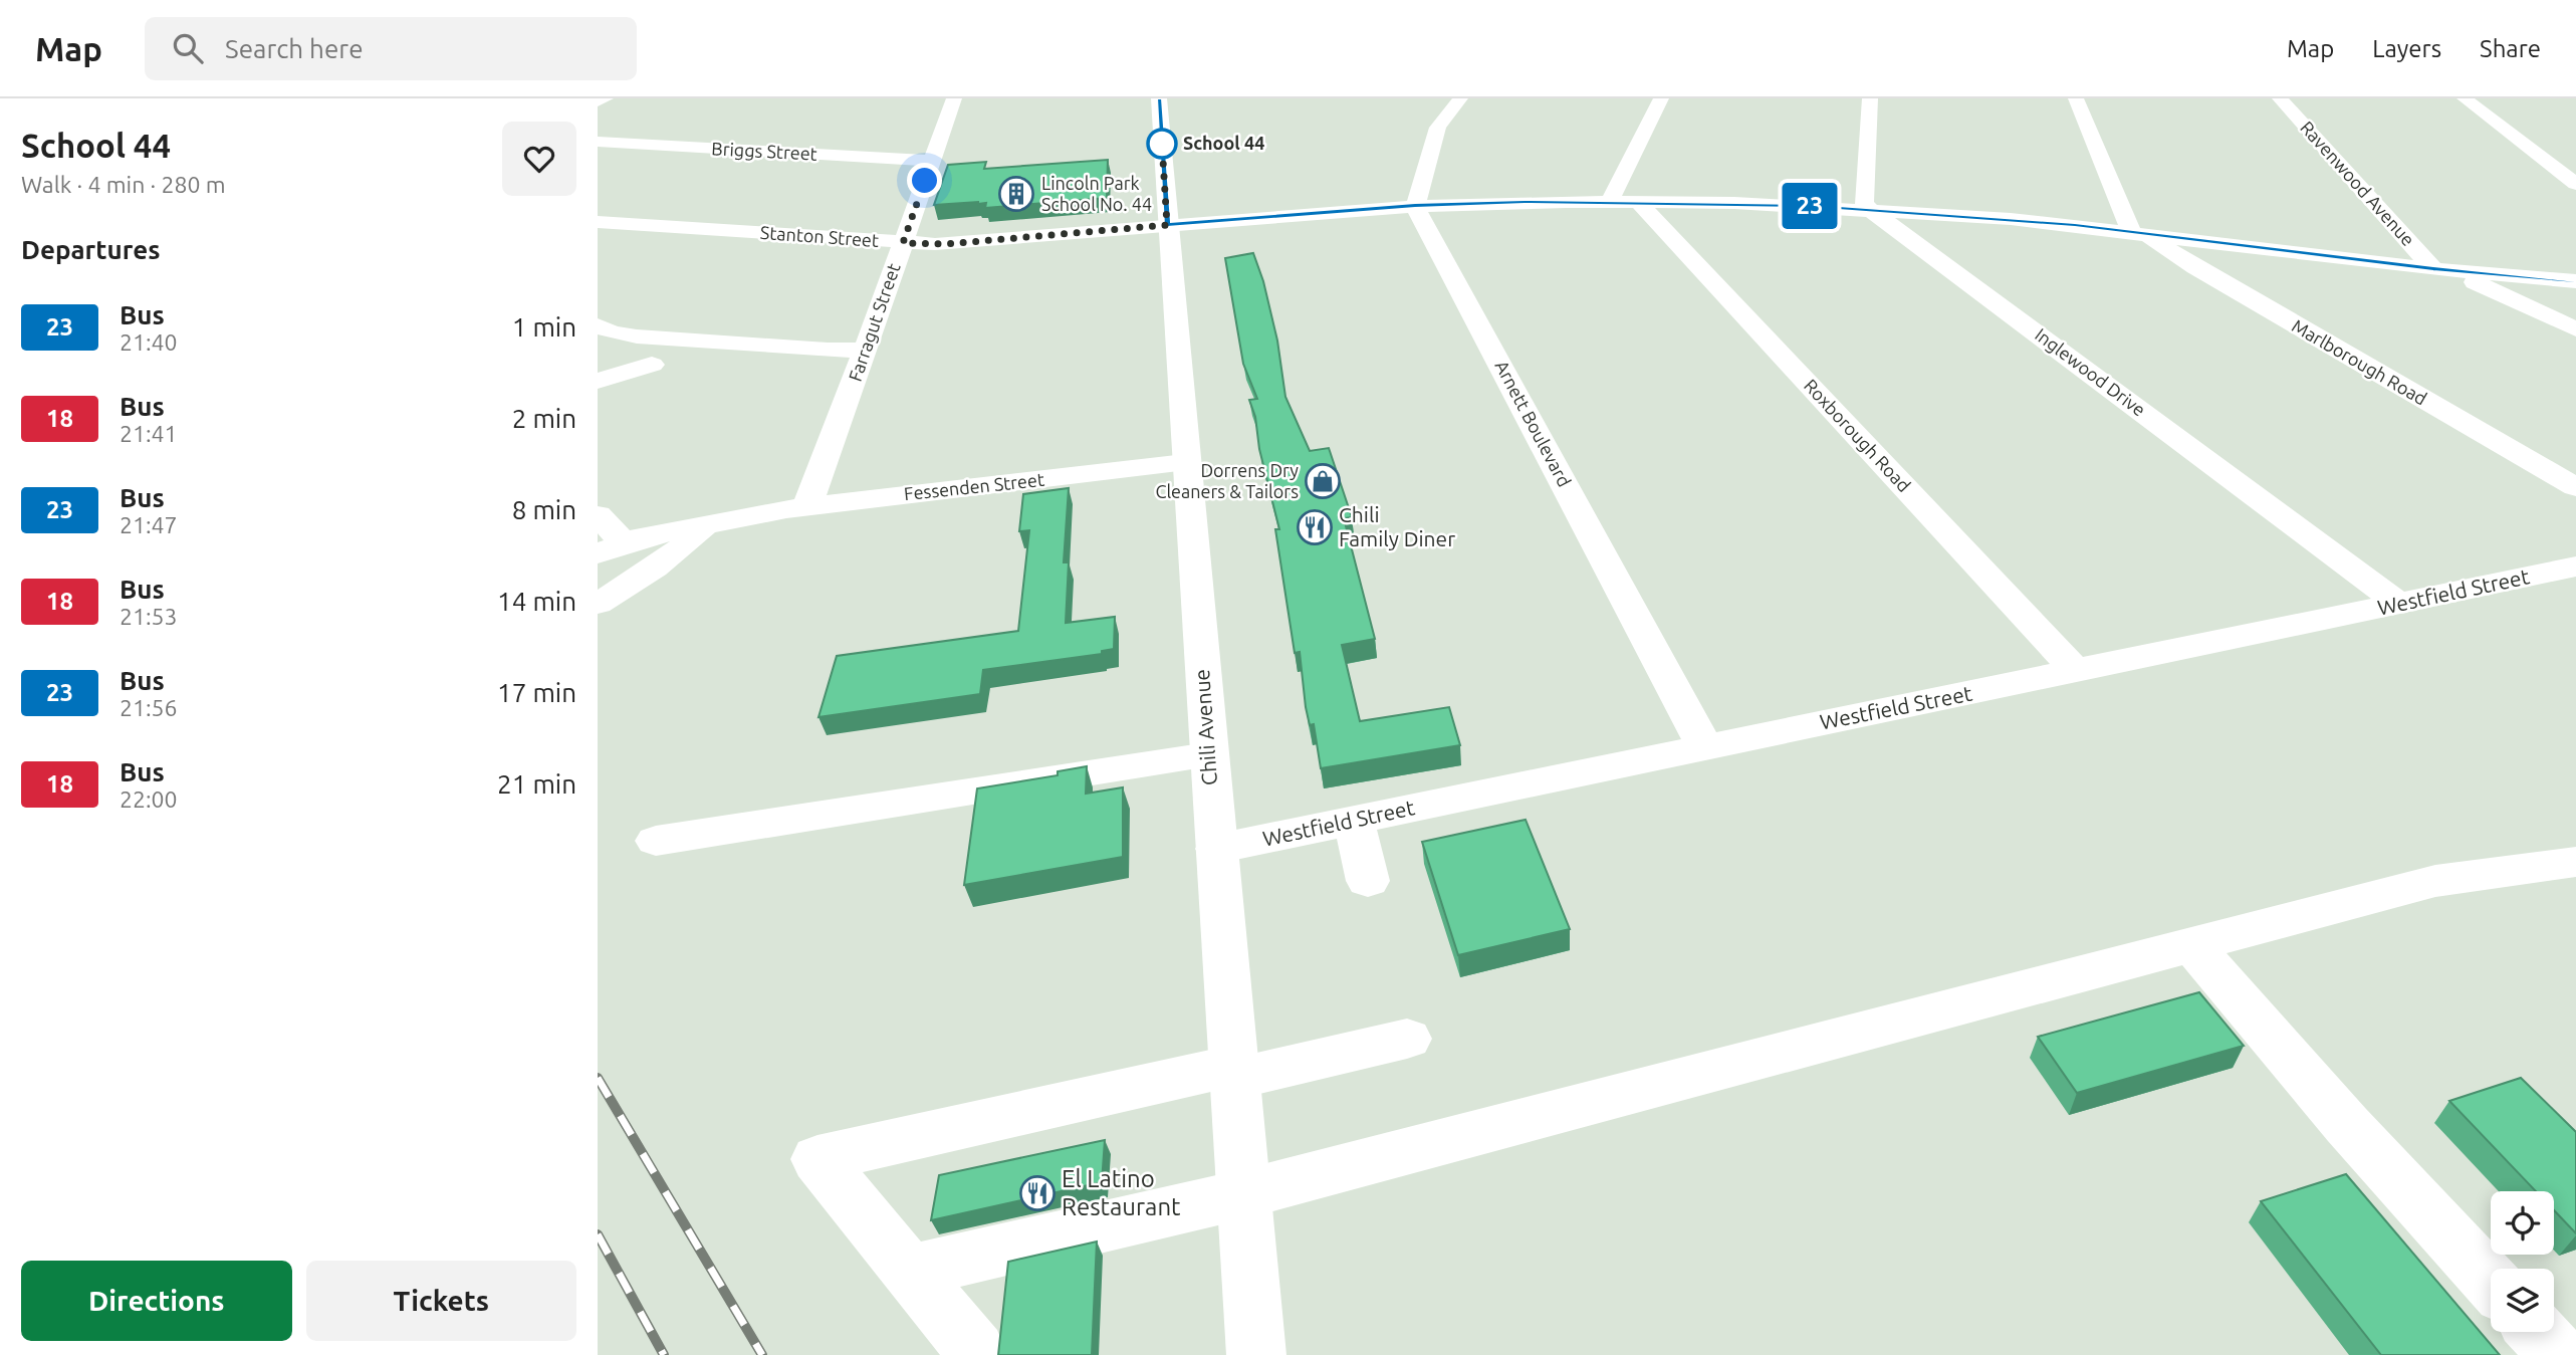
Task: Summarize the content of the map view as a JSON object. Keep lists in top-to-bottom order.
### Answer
{
  "streets": {
    "street": [
      "Briggs Street",
      "Ravenwood Avenue",
      "Stanton Street",
      "Farragut Street",
      "Marlborough Road",
      "Inglewood Drive",
      "Arnett Boulevard",
      "Roxborough Road",
      "Fessenden Street",
      "Westfield Street",
      "Chili Avenue"
    ]
  },
  "crossings": [
    ["Briggs Street", "Farragut Street"],
    ["Ravenwood Avenue", "Stanton Street"],
    ["Stanton Street", "Farragut Street"],
    ["Stanton Street", "Marlborough Road"],
    ["Stanton Street", "Inglewood Drive"],
    ["Stanton Street", "Arnett Boulevard"],
    ["Stanton Street", "Roxborough Road"],
    ["Stanton Street", "Chili Avenue"],
    ["Farragut Street", "Fessenden Street"],
    ["Inglewood Drive", "Westfield Street"],
    ["Arnett Boulevard", "Westfield Street"],
    ["Roxborough Road", "Westfield Street"],
    ["Fessenden Street", "Chili Avenue"],
    ["Westfield Street", "Chili Avenue"]
  ],
  "places": {
    "other": ["School 44"],
    "building": ["Lincoln Park School No. 44"],
    "shop": ["Dorrens Dry Cleaners & Tailors"],
    "restaurant": ["Chili Family Diner", "El Latino Restaurant"]
  },
  "lines": ["bus line 23"],
  "page": {
    "header": "Map",
    "search": "Search here",
    "nav": ["Map", "Layers", "Share"],
    "heading": [
      ["School 44", "Walk · 4 min · 280 m"],
      "Departures"
    ],
    "on_map": "23",
    "list": [
      {
        "mark": "23",
        "name": "Bus",
        "note": "21:40",
        "value": "1 min"
      },
      {
        "mark": "18",
        "name": "Bus",
        "note": "21:41",
        "value": "2 min"
      },
      {
        "mark": "23",
        "name": "Bus",
        "note": "21:47",
        "value": "8 min"
      },
      {
        "mark": "18",
        "name": "Bus",
        "note": "21:53",
        "value": "14 min"
      },
      {
        "mark": "23",
        "name": "Bus",
        "note": "21:56",
        "value": "17 min"
      },
      {
        "mark": "18",
        "name": "Bus",
        "note": "22:00",
        "value": "21 min"
      }
    ],
    "buttons": ["Directions", "Tickets"]
  }
}
